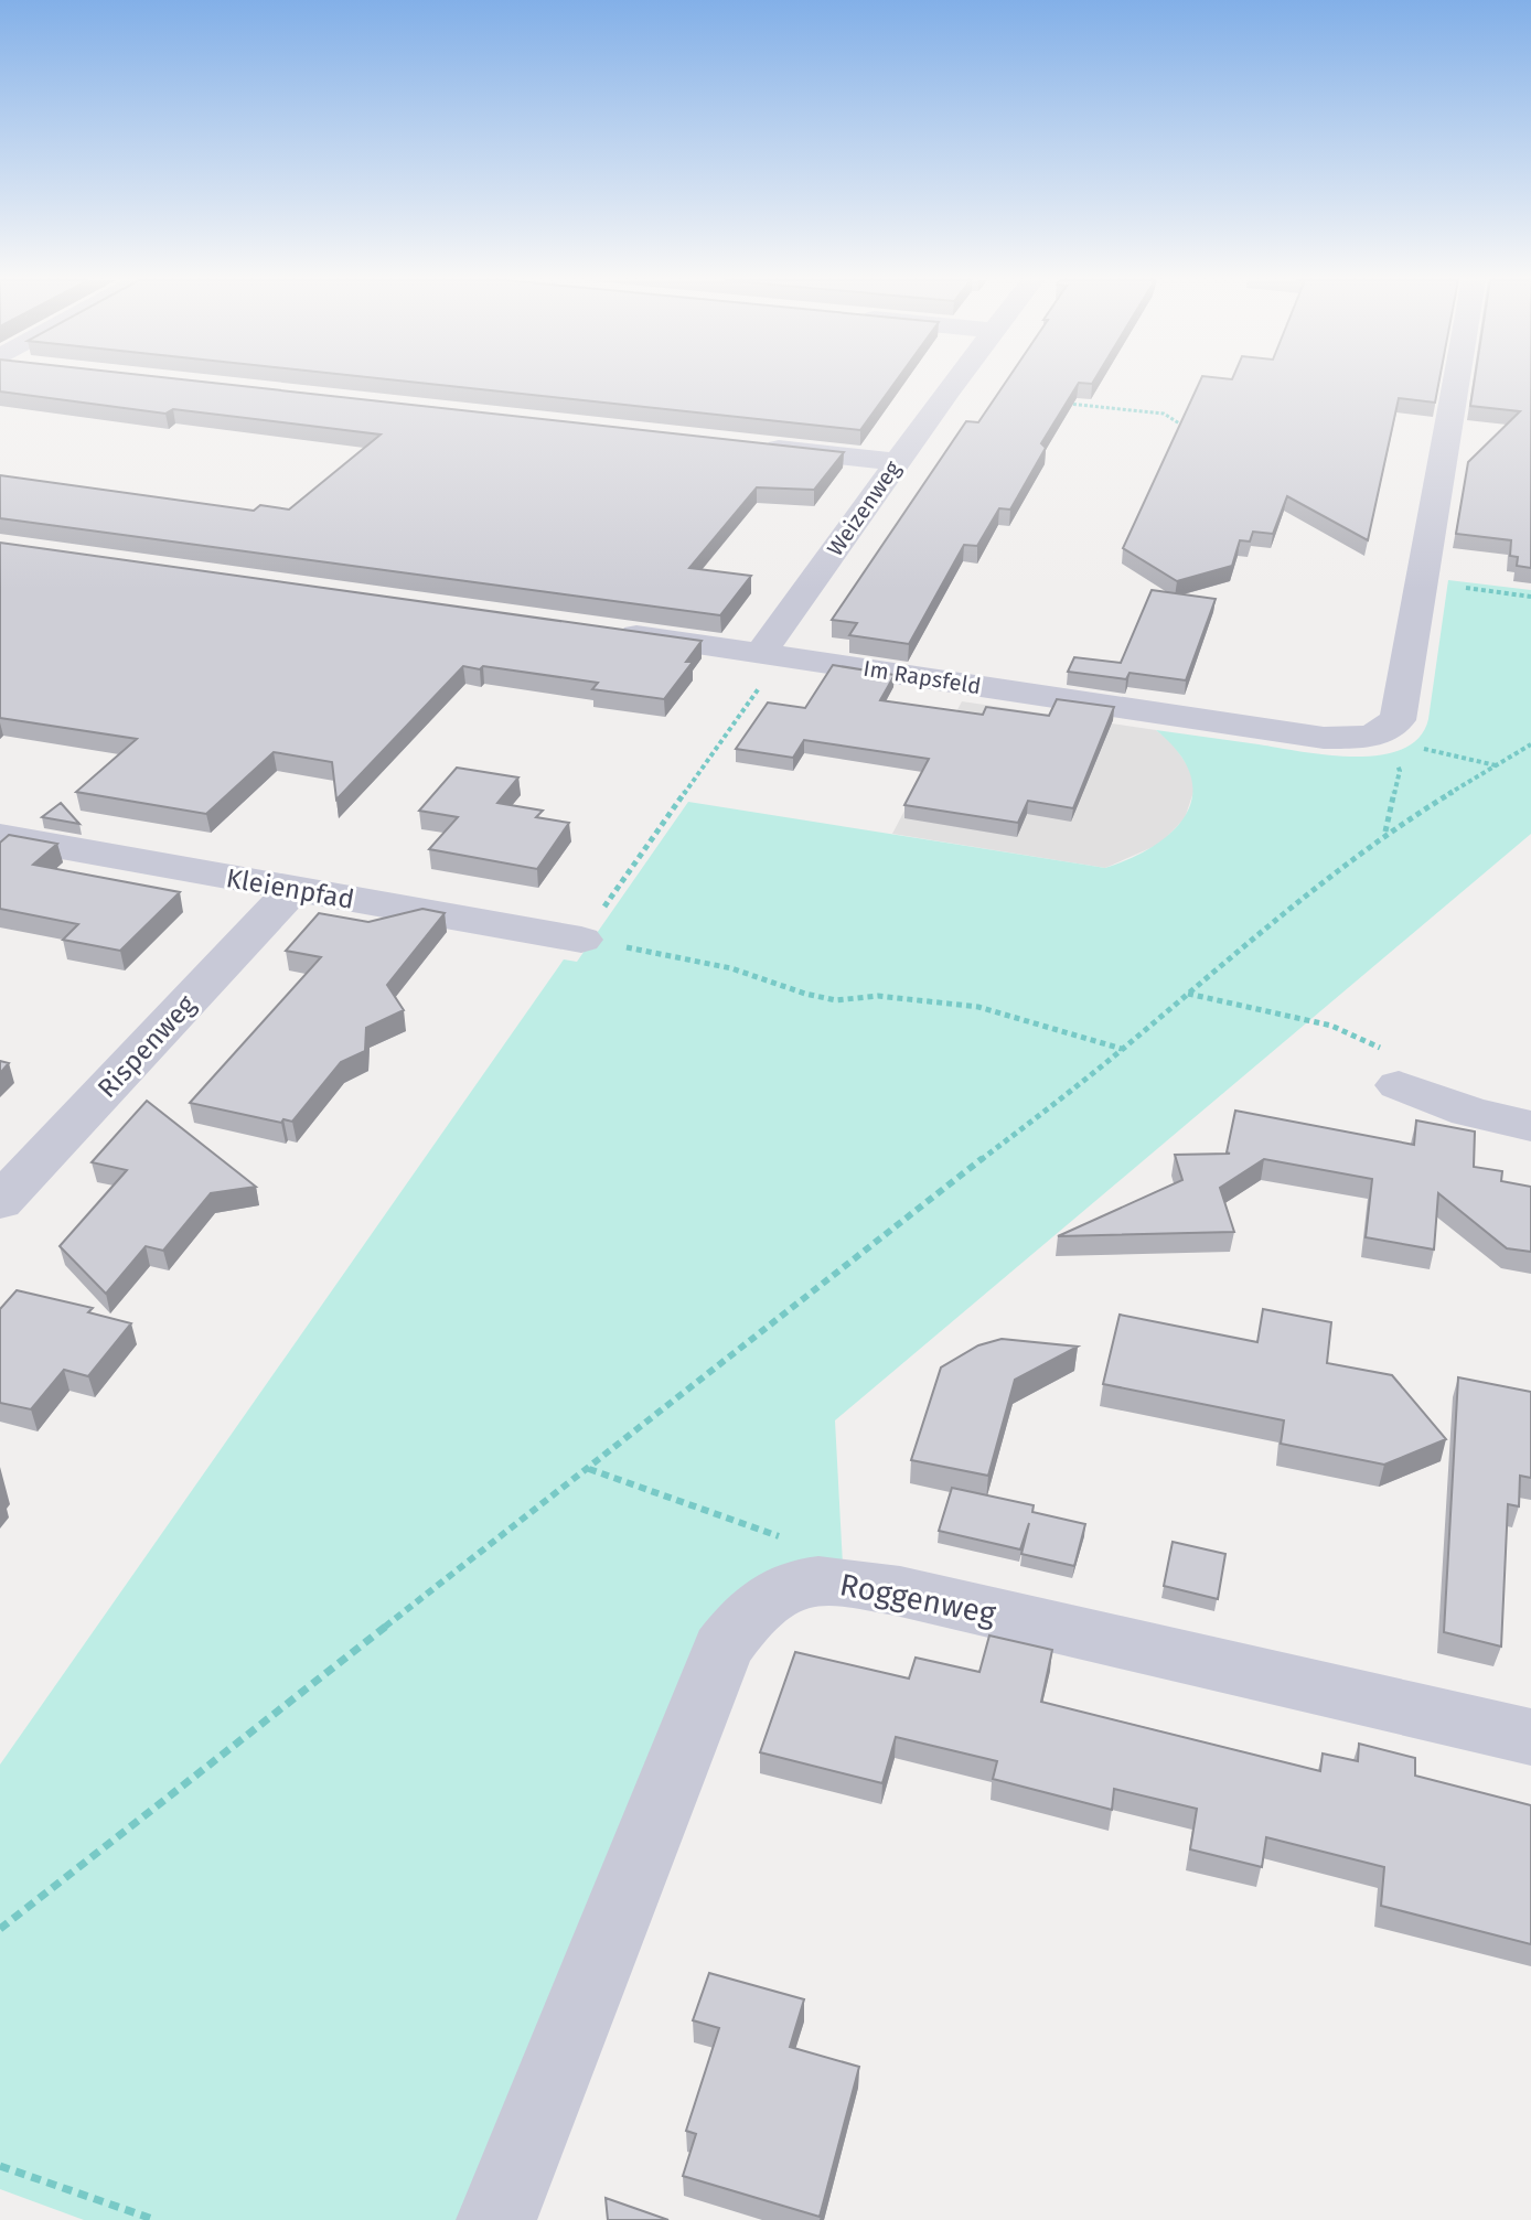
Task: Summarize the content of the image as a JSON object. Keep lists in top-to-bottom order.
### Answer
{
  "streets": {
    "street": [
      "Weizenweg",
      "Im Rapsfeld",
      "Kleienpfad",
      "Rispenweg",
      "Roggenweg"
    ]
  },
  "crossings": [
    ["Weizenweg", "Im Rapsfeld"],
    ["Kleienpfad", "Rispenweg"]
  ]
}
